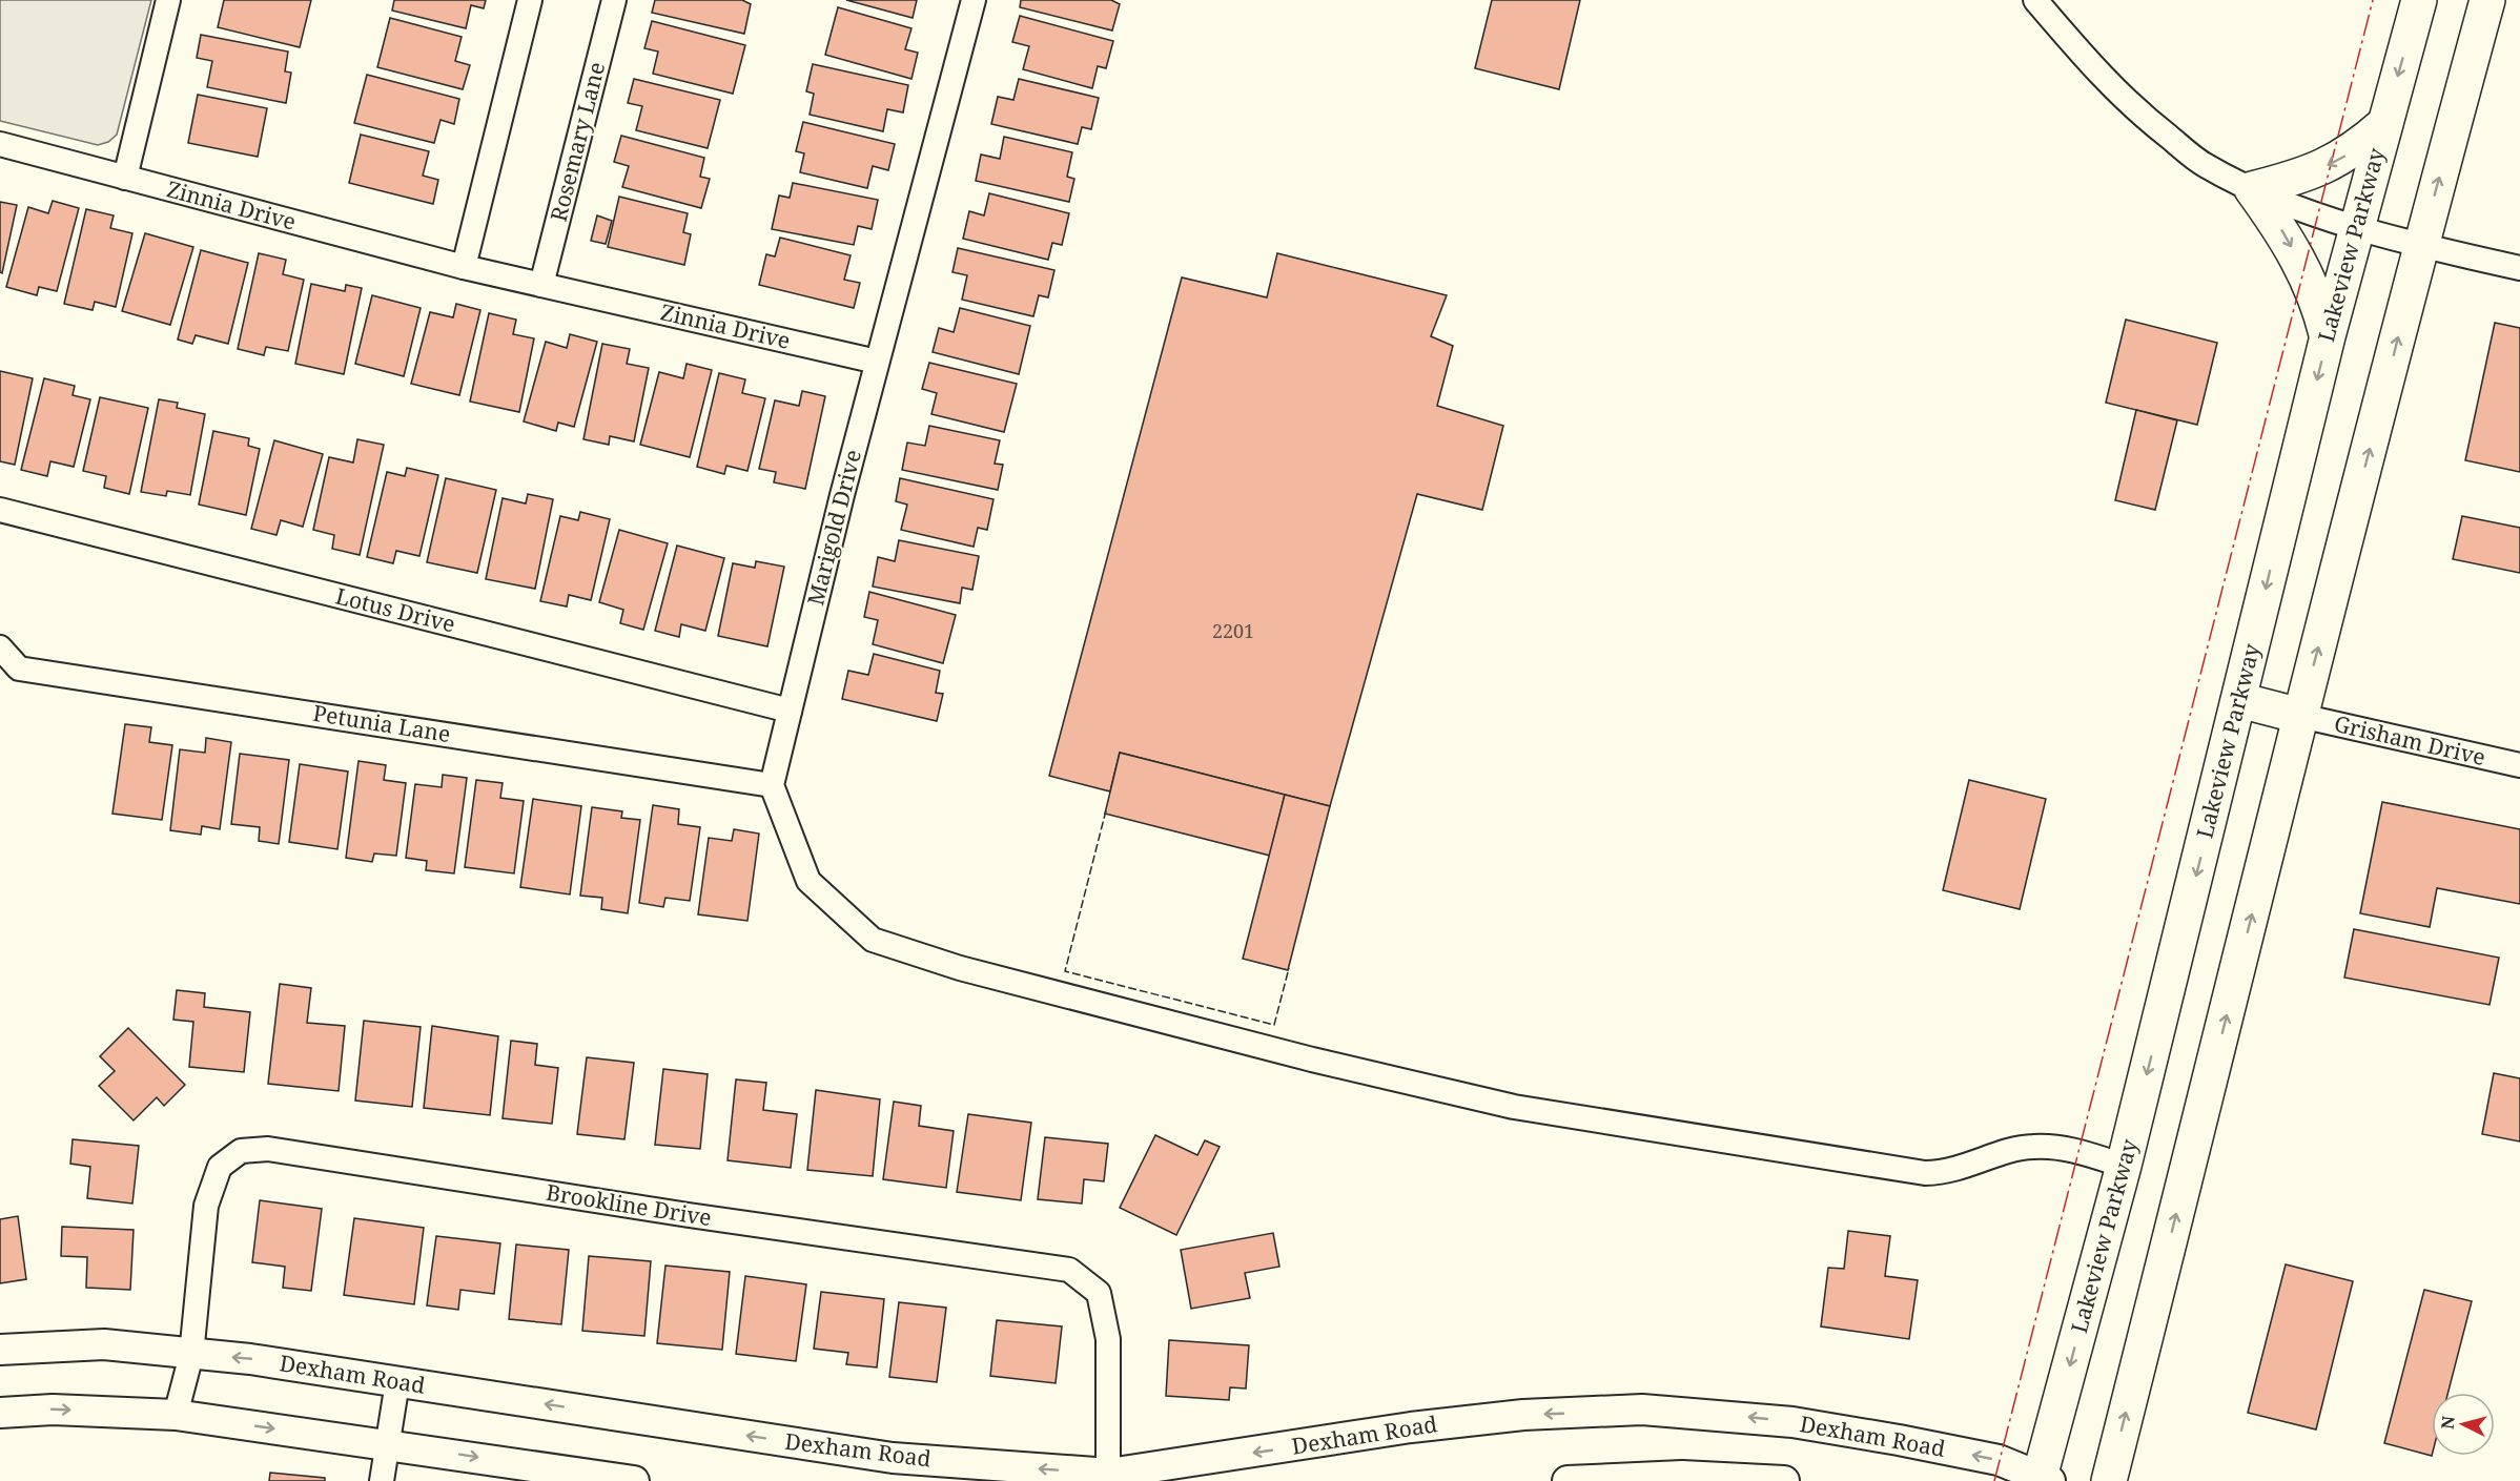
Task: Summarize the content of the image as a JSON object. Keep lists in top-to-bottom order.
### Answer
{
  "streets": {
    "main road": ["Lakeview Parkway"],
    "street": [
      "Rosemary Lane",
      "Zinnia Drive",
      "Marigold Drive",
      "Lotus Drive",
      "Petunia Lane",
      "Grisham Drive",
      "Brookline Drive",
      "Dexham Road"
    ]
  },
  "crossings": [
    ["Rosemary Lane", "Zinnia Drive"],
    ["Zinnia Drive", "Marigold Drive"],
    ["Lakeview Parkway", "Dexham Road"],
    ["Marigold Drive", "Lotus Drive"],
    ["Marigold Drive", "Petunia Lane"],
    ["Brookline Drive", "Dexham Road"]
  ],
  "house_numbers": ["2201"],
  "north": "left"
}
